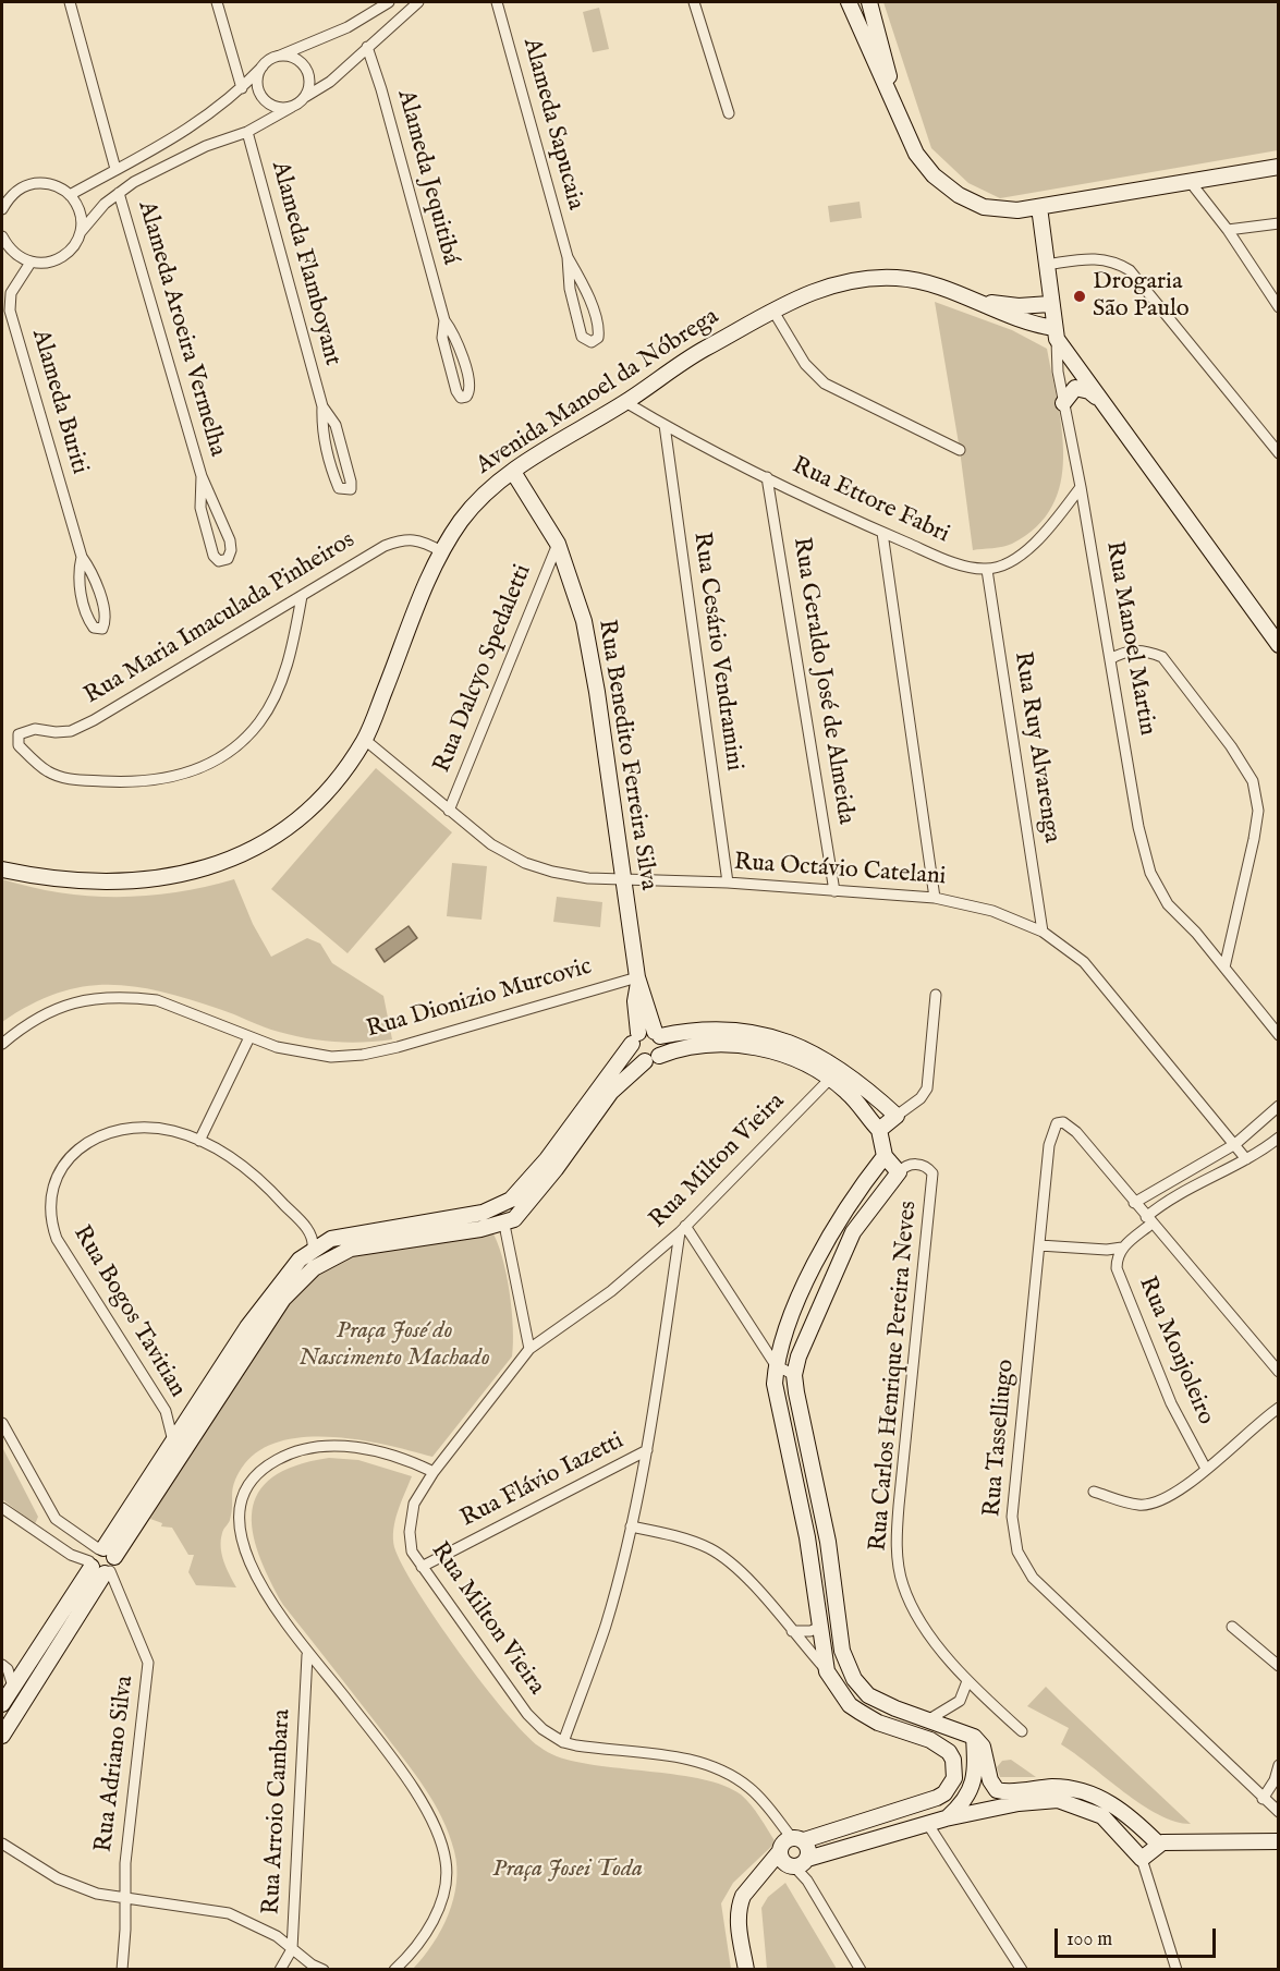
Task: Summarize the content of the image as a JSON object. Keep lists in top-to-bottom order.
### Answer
{
  "streets": {
    "main road": ["Avenida Manoel da Nóbrega", "Rua Manoel Martin", "Rua Benedito Ferreira Silva"],
    "street": [
      "Alameda Sapucaia",
      "Alameda Jequitibá",
      "Alameda Flamboyant",
      "Alameda Aroeira Vermelha",
      "Alameda Buriti",
      "Rua Ettore Fabri",
      "Rua Maria Imaculada Pinheiros",
      "Rua Cesário Vendramini",
      "Rua Dalcyo Spedaletti",
      "Rua Geraldo José de Almeida",
      "Rua Ruy Alvarenga",
      "Rua Octávio Catelani",
      "Rua Dionizio Murcovic",
      "Rua Milton Vieira",
      "Rua Bogos Tavitian",
      "Rua Monjoleiro",
      "Rua Carlos Henrique Pereira Neves",
      "Rua Tasselliugo",
      "Rua Flávio Iazetti",
      "Rua Adriano Silva",
      "Rua Arroio Cambara"
    ]
  },
  "crossings": [
    ["Avenida Manoel da Nóbrega", "Rua Ettore Fabri"],
    ["Avenida Manoel da Nóbrega", "Rua Maria Imaculada Pinheiros"],
    ["Avenida Manoel da Nóbrega", "Rua Manoel Martin"],
    ["Avenida Manoel da Nóbrega", "Rua Benedito Ferreira Silva"],
    ["Avenida Manoel da Nóbrega", "Rua Octávio Catelani"],
    ["Rua Ettore Fabri", "Rua Cesário Vendramini"],
    ["Rua Ettore Fabri", "Rua Geraldo José de Almeida"],
    ["Rua Ettore Fabri", "Rua Ruy Alvarenga"],
    ["Rua Cesário Vendramini", "Rua Octávio Catelani"],
    ["Rua Dalcyo Spedaletti", "Rua Benedito Ferreira Silva"],
    ["Rua Dalcyo Spedaletti", "Rua Octávio Catelani"],
    ["Rua Geraldo José de Almeida", "Rua Octávio Catelani"],
    ["Rua Ruy Alvarenga", "Rua Octávio Catelani"],
    ["Rua Benedito Ferreira Silva", "Rua Octávio Catelani"],
    ["Rua Benedito Ferreira Silva", "Rua Dionizio Murcovic"],
    ["Rua Milton Vieira", "Rua Flávio Iazetti"]
  ],
  "parks": ["Praça José do Nascimento Machado", "Praça Josei Toda"],
  "places": ["Drogaria São Paulo"],
  "scale_bar": "100 m"
}
